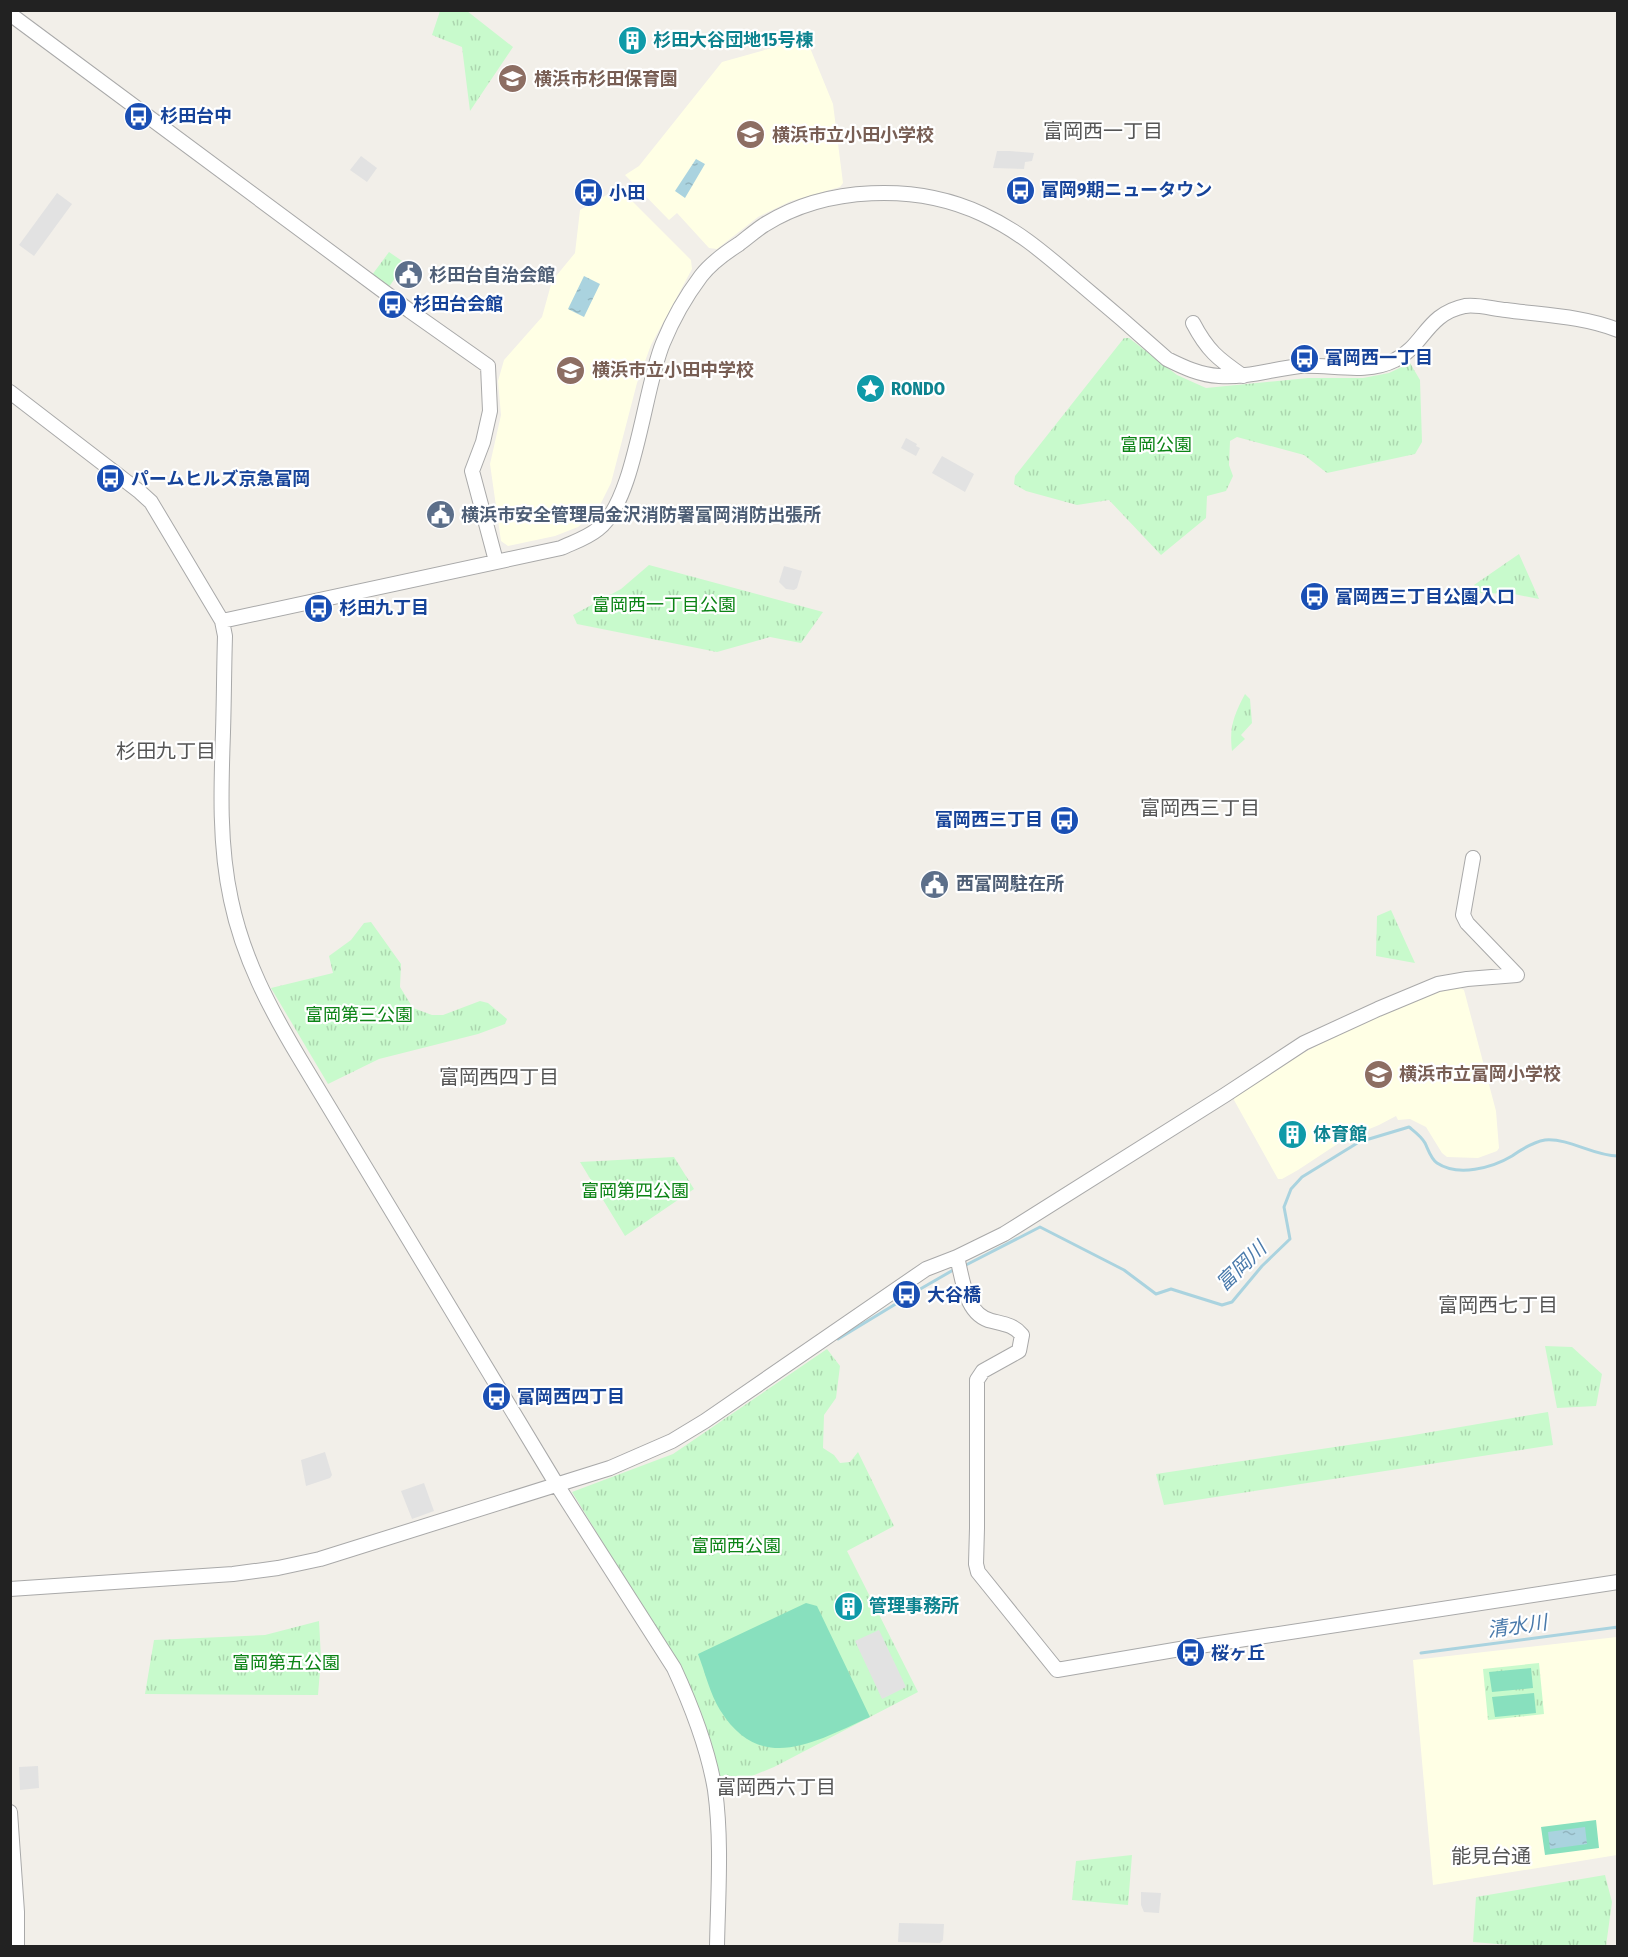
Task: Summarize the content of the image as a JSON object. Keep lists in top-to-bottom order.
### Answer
{
  "districts": [
    "富岡西一丁目",
    "杉田九丁目",
    "富岡西三丁目",
    "富岡西四丁目",
    "富岡西七丁目",
    "富岡西六丁目",
    "能見台通"
  ],
  "water": ["富岡川", "清水川"],
  "parks": [
    "富岡公園",
    "富岡西一丁目公園",
    "富岡第三公園",
    "富岡第四公園",
    "富岡西公園",
    "富岡第五公園"
  ],
  "places": {
    "building": ["杉田大谷団地15号棟", "体育館", "管理事務所"],
    "school or university": [
      "横浜市杉田保育園",
      "横浜市立小田小学校",
      "横浜市立小田中学校",
      "横浜市立富岡小学校"
    ],
    "bus stop": [
      "杉田台中",
      "富岡9期ニュータウン",
      "小田",
      "杉田台会館",
      "富岡西一丁目",
      "パームヒルズ京急富岡",
      "富岡西三丁目公園入口",
      "杉田九丁目",
      "富岡西三丁目",
      "大谷橋",
      "富岡西四丁目",
      "桜ヶ丘"
    ],
    "public building": ["杉田台自治会館", "横浜市安全管理局金沢消防署富岡消防出張所", "西富岡駐在所"],
    "place": ["RONDO"]
  }
}
